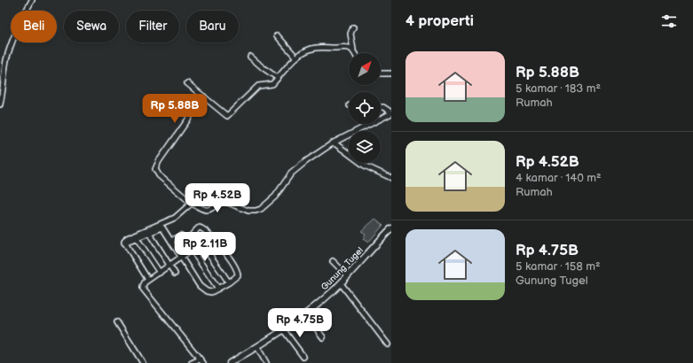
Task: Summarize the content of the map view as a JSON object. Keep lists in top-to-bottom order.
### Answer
{
  "streets": {
    "main road": ["Gunung Tugel"]
  },
  "north": "top right",
  "page": {
    "heading": "4 properti",
    "chip": [
      "Beli",
      "Sewa",
      "Filter",
      "Baru"
    ],
    "list": [
      {
        "name": "Rp 5.88B",
        "note": "5 kamar · 183 m² · Rumah"
      },
      {
        "name": "Rp 4.52B",
        "note": "4 kamar · 140 m² · Rumah"
      },
      {
        "name": "Rp 4.75B",
        "note": "5 kamar · 158 m² · Gunung Tugel"
      }
    ],
    "price": [
      "Rp 5.88B",
      "Rp 4.52B",
      "Rp 2.11B",
      "Rp 4.75B"
    ]
  }
}
